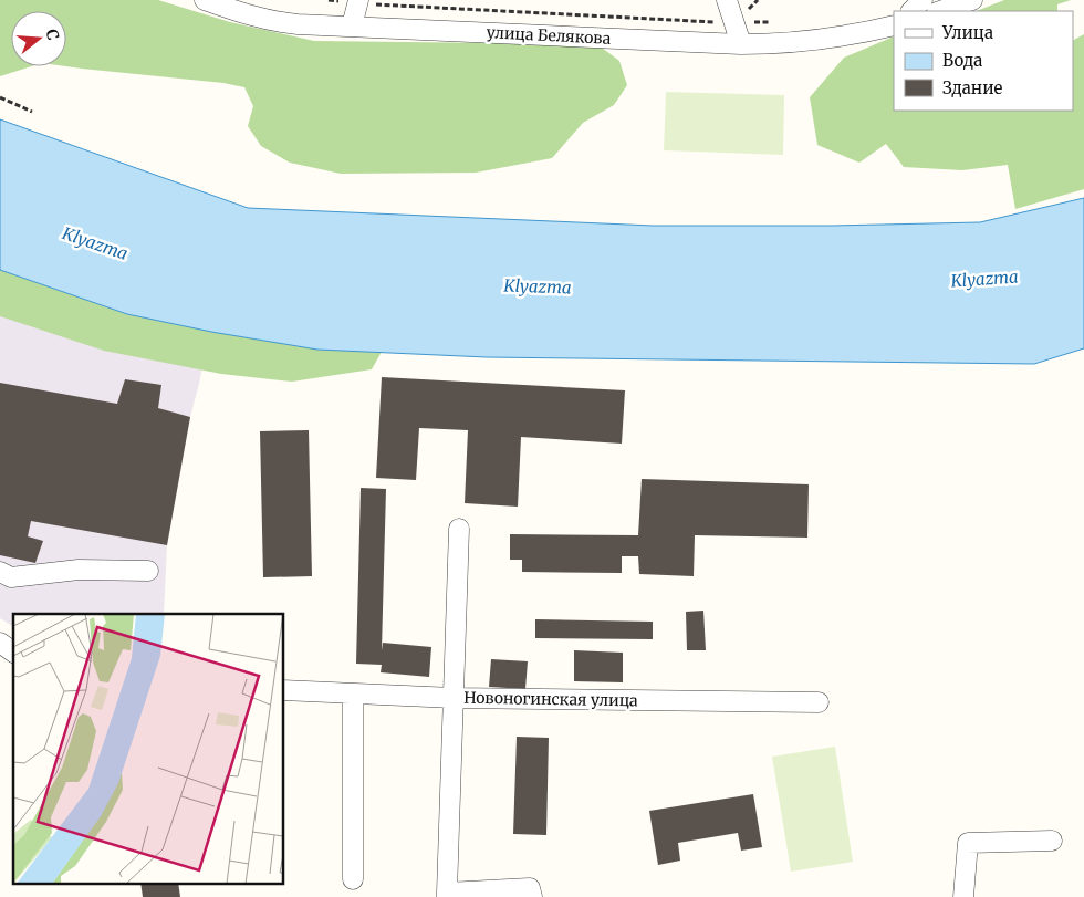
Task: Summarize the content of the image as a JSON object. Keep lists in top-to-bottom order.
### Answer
{
  "streets": {
    "street": ["улица Белякова", "Новоногинская улица"]
  },
  "water": ["Klyazma"],
  "legend": ["Улица", "Вода", "Здание"],
  "north": "right"
}
